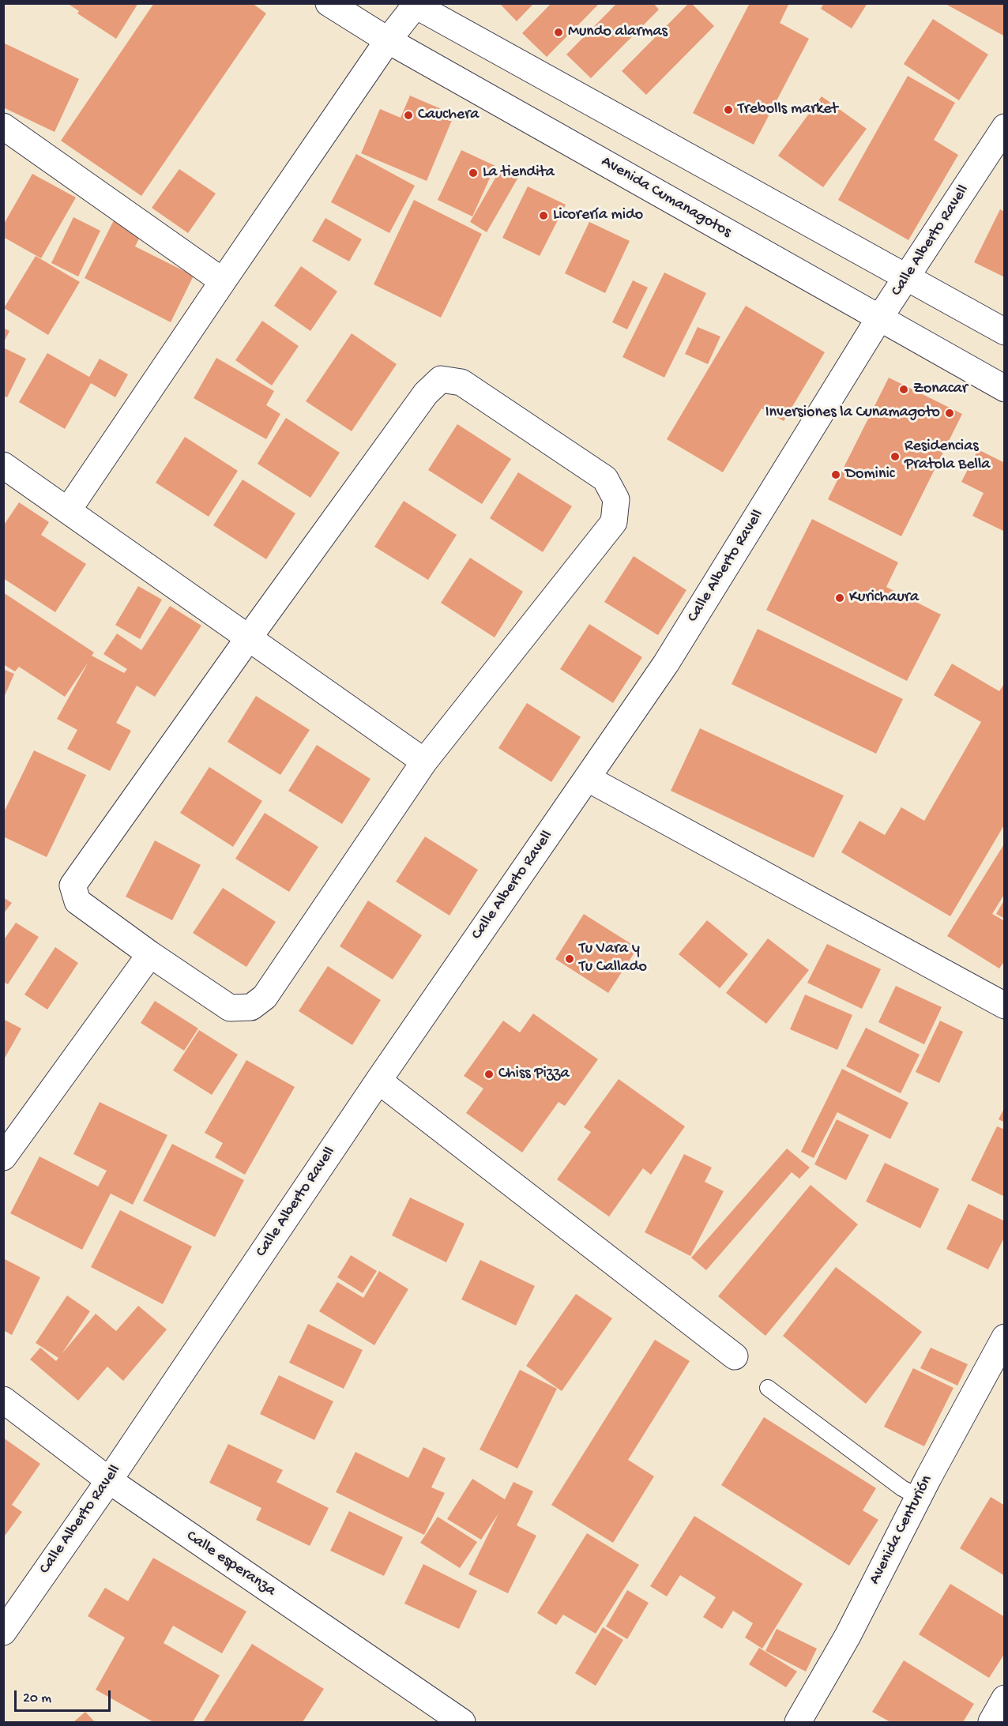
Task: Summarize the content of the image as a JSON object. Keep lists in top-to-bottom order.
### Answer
{
  "streets": {
    "street": [
      "Avenida Cumanagotos",
      "Calle Alberto Ravell",
      "Avenida Centurión",
      "Calle esperanza"
    ]
  },
  "crossings": [
    ["Avenida Cumanagotos", "Calle Alberto Ravell"],
    ["Calle Alberto Ravell", "Calle esperanza"]
  ],
  "places": [
    "Mundo alarmas",
    "Trebolls market",
    "Cauchera",
    "La tiendita",
    "Licorería mido",
    "Zonacar",
    "Inversiones la Cunamagoto",
    "Residencias Pratola Bella",
    "Dominic",
    "Kurichaura",
    "Tu Vara y Tu Callado",
    "Chiss Pizza"
  ],
  "scale_bar": "20 m"
}
